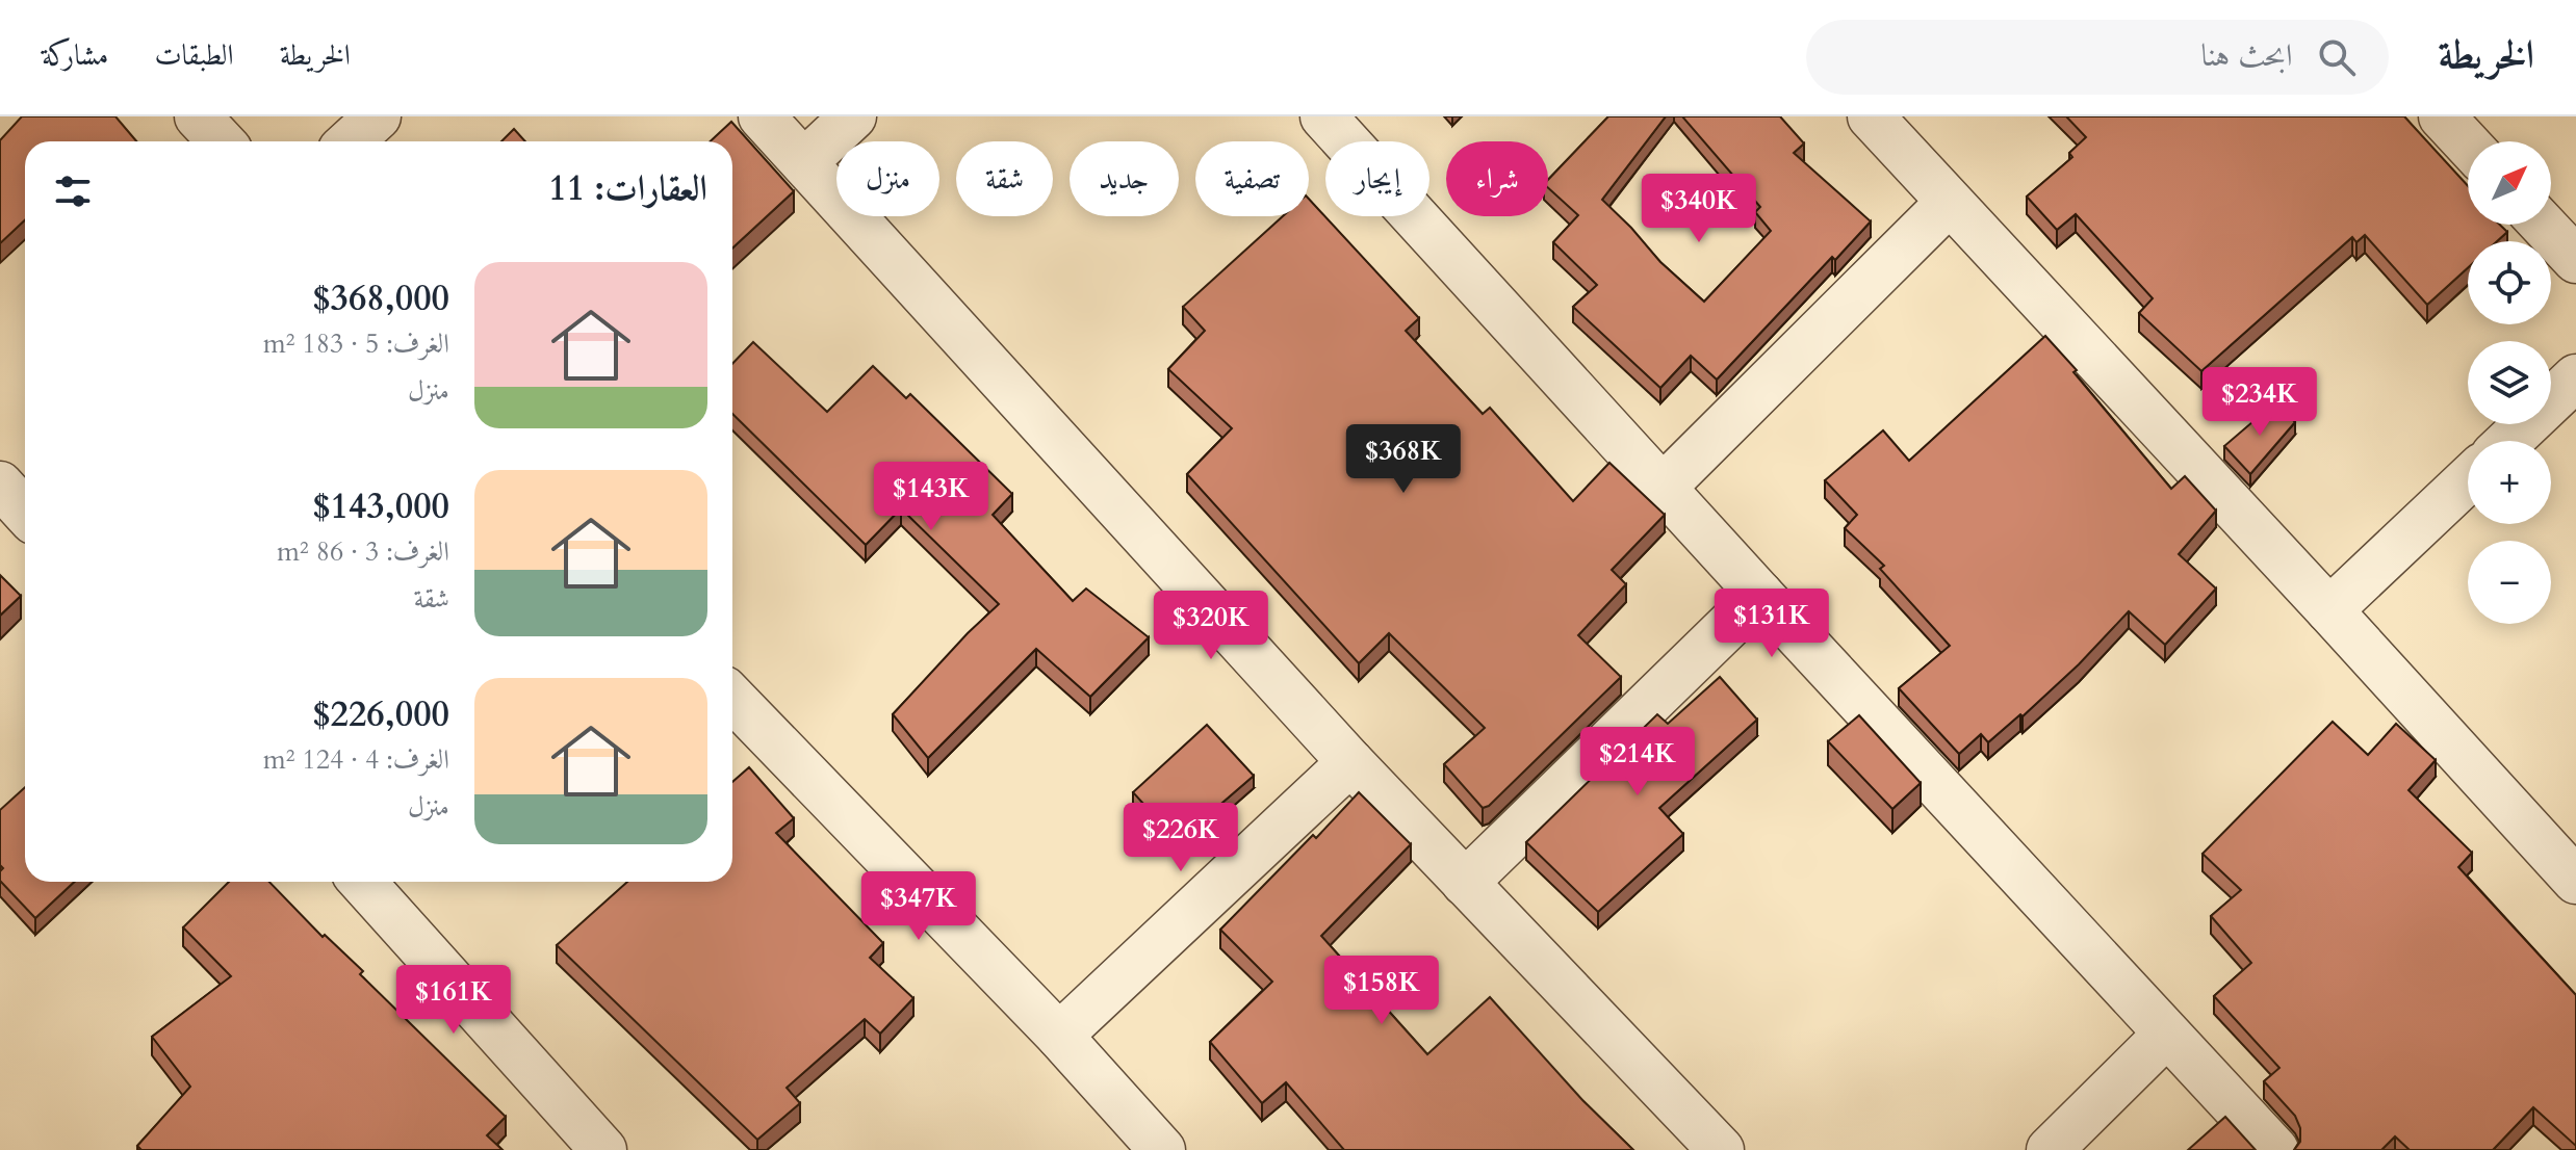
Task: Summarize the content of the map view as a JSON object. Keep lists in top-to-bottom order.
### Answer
{
  "north": "top right",
  "page": {
    "header": "الخريطة",
    "search": "ابحث هنا",
    "nav": ["الخريطة", "الطبقات", "مشاركة"],
    "map_buttons": ["+", "−"],
    "chip": [
      "شراء",
      "إيجار",
      "تصفية",
      "جديد",
      "شقة",
      "منزل"
    ],
    "heading": "العقارات: 11",
    "price": [
      "$340K",
      "$234K",
      "$368K",
      "$143K",
      "$131K",
      "$320K",
      "$214K",
      "$226K",
      "$347K",
      "$158K",
      "$161K"
    ],
    "list": [
      {
        "name": "$368,000",
        "note": "الغرف: 5 · 183 m² · منزل"
      },
      {
        "name": "$143,000",
        "note": "الغرف: 3 · 86 m² · شقة"
      },
      {
        "name": "$226,000",
        "note": "الغرف: 4 · 124 m² · منزل"
      }
    ]
  }
}
